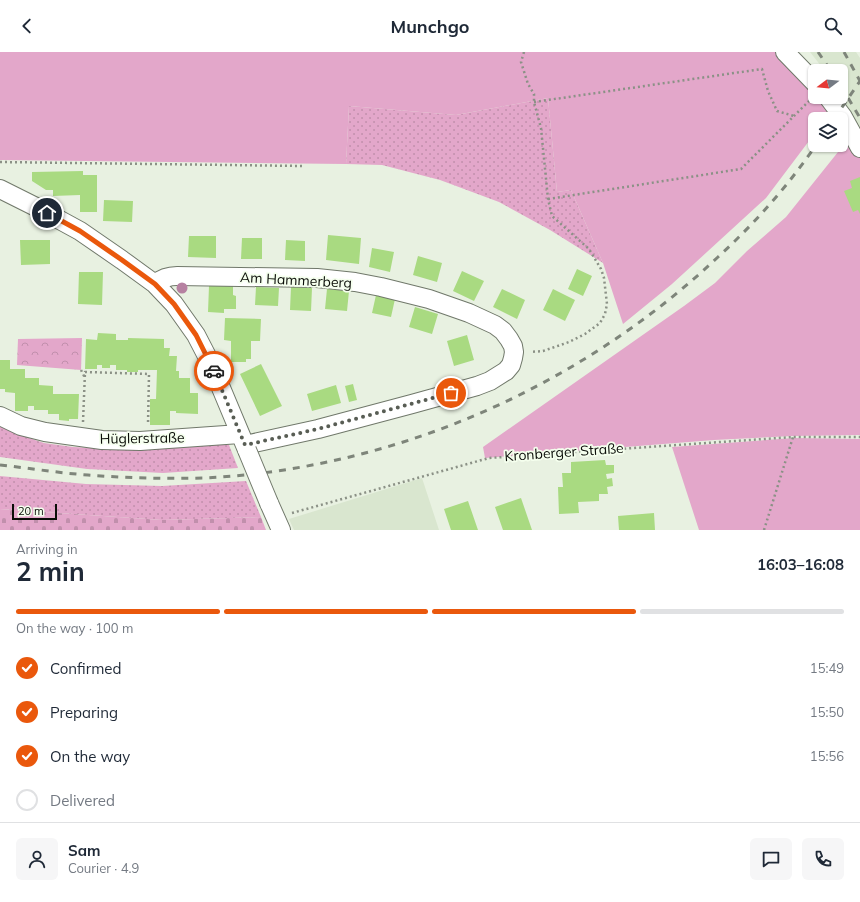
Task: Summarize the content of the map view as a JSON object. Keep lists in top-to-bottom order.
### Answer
{
  "streets": {
    "street": ["Am Hammerberg", "Hüglerstraße"],
    "path": ["Kronberger Straße"]
  },
  "crossings": [
    ["Am Hammerberg", "Hüglerstraße"]
  ],
  "scale_bar": "20 m",
  "north": "left",
  "page": {
    "header": "Munchgo",
    "scale": "20 m",
    "heading": ["2 min", "Arriving in", "16:03–16:08"],
    "panel": ["Sam", "Courier · 4.9"],
    "bar": "On the way · 100 m",
    "list": [
      ["Confirmed", "15:49"],
      ["Preparing", "15:50"],
      ["On the way", "15:56"],
      "Delivered"
    ]
  }
}
